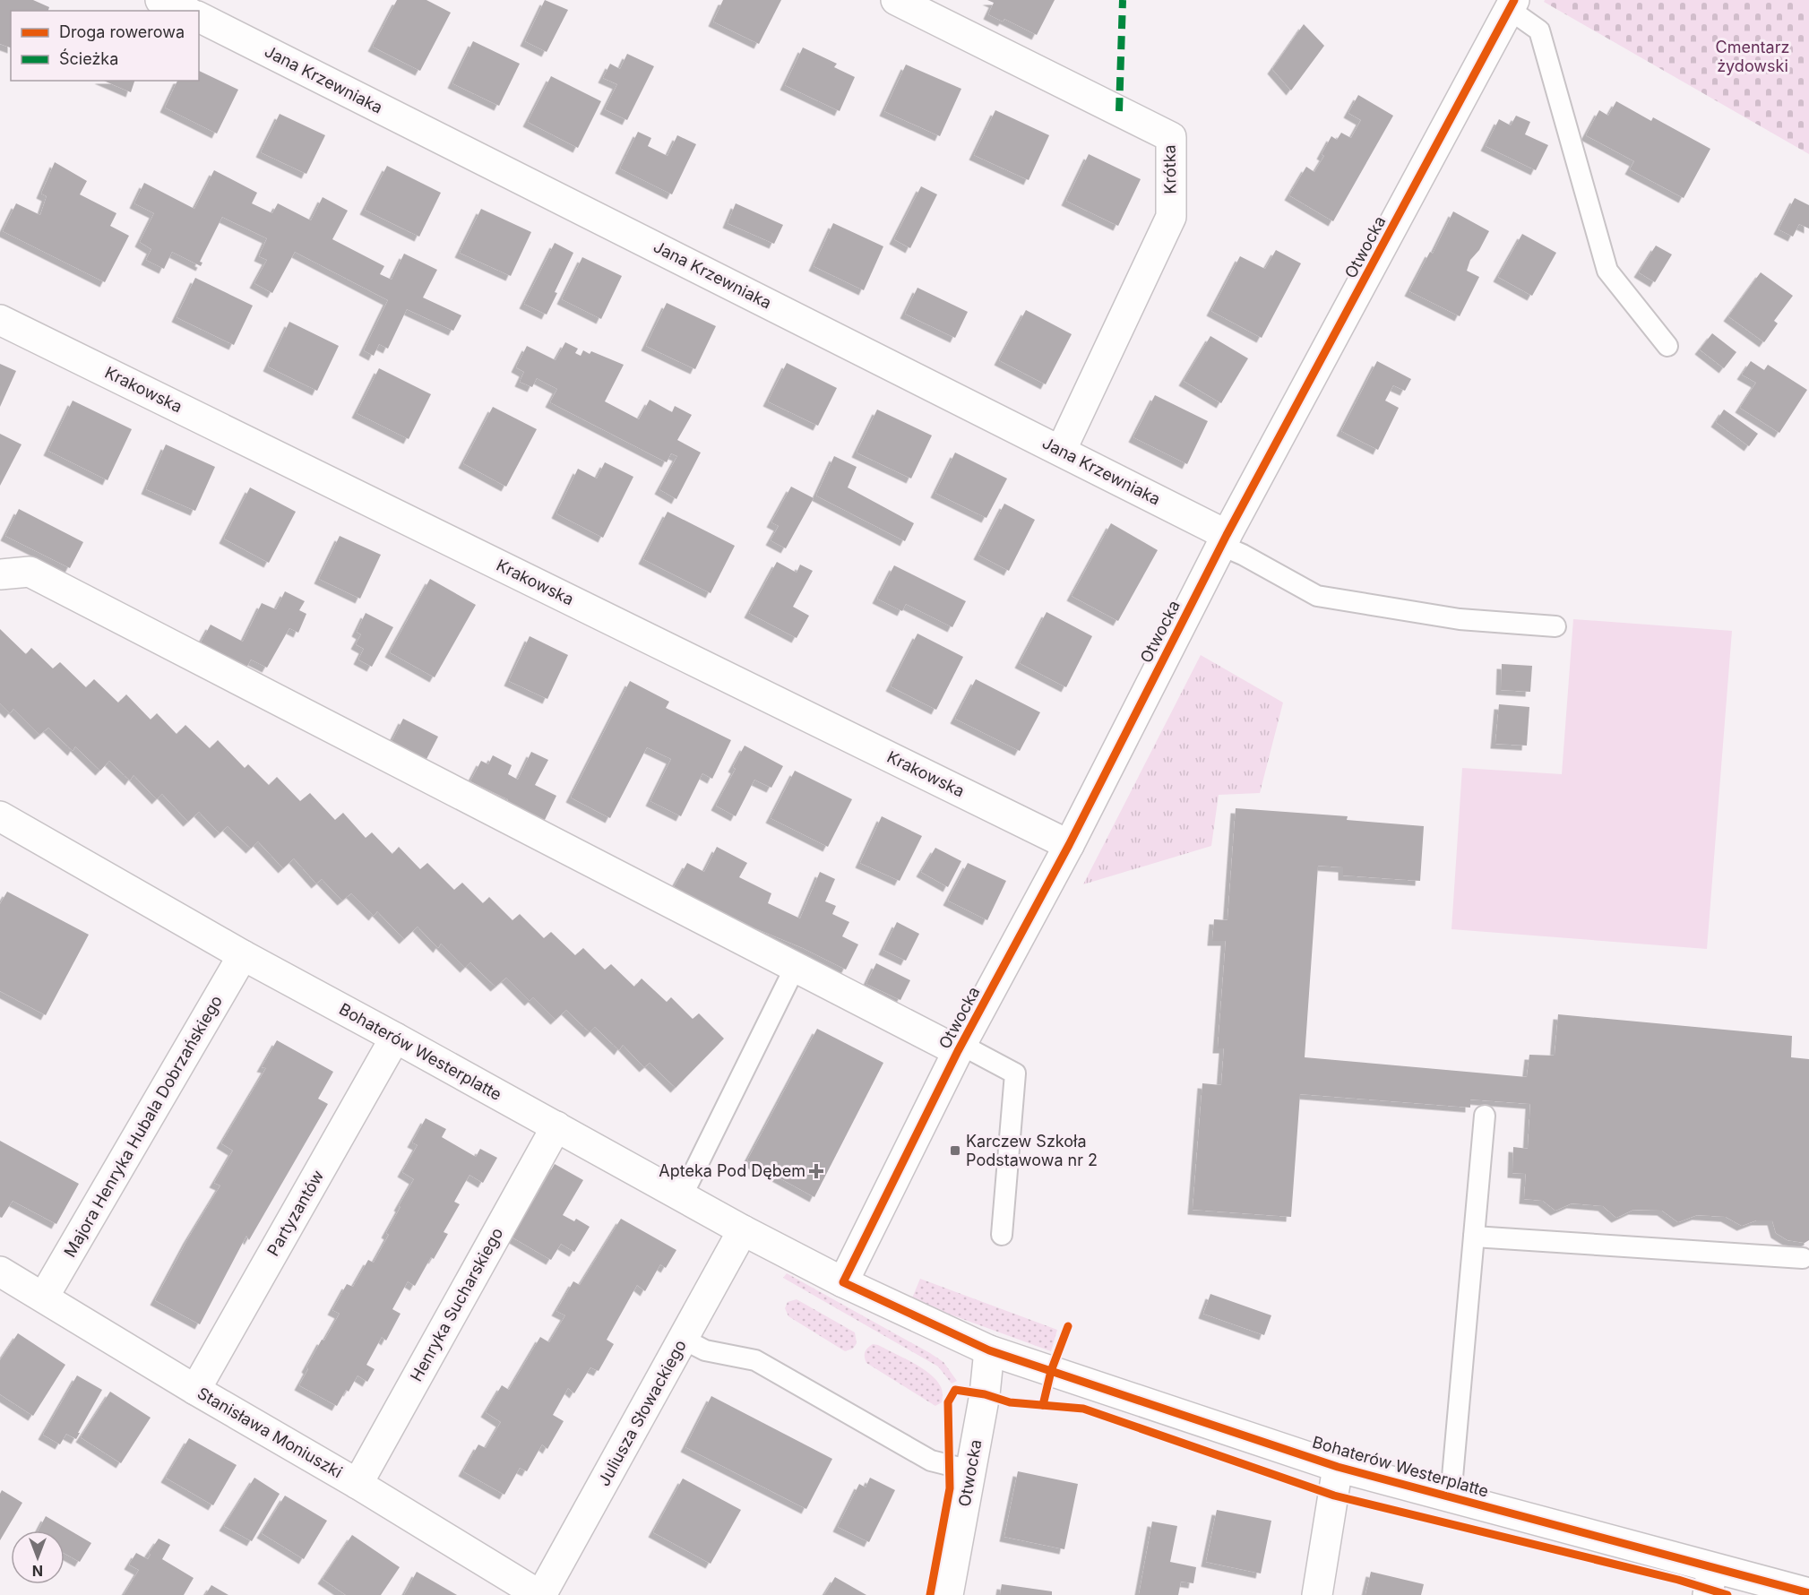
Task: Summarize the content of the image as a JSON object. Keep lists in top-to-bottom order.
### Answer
{
  "streets": {
    "street": [
      "Jana Krzewniaka",
      "Krótka",
      "Otwocka",
      "Krakowska",
      "Bohaterów Westerplatte",
      "Majora Henryka Hubala Dobrzańskiego",
      "Partyzantów",
      "Henryka Sucharskiego",
      "Juliusza Słowackiego",
      "Stanisława Moniuszki"
    ]
  },
  "crossings": [
    ["Jana Krzewniaka", "Krótka"],
    ["Jana Krzewniaka", "Otwocka"],
    ["Otwocka", "Krakowska"],
    ["Otwocka", "Bohaterów Westerplatte"],
    ["Bohaterów Westerplatte", "Majora Henryka Hubala Dobrzańskiego"],
    ["Bohaterów Westerplatte", "Partyzantów"],
    ["Bohaterów Westerplatte", "Henryka Sucharskiego"],
    ["Bohaterów Westerplatte", "Juliusza Słowackiego"],
    ["Majora Henryka Hubala Dobrzańskiego", "Stanisława Moniuszki"],
    ["Partyzantów", "Stanisława Moniuszki"],
    ["Henryka Sucharskiego", "Stanisława Moniuszki"],
    ["Juliusza Słowackiego", "Stanisława Moniuszki"]
  ],
  "parks": ["Cmentarz żydowski"],
  "places": {
    "transit": ["Karczew Szkoła Podstawowa nr 2"],
    "health": ["Apteka Pod Dębem"]
  },
  "legend": ["Droga rowerowa", "Ścieżka"],
  "north": "bottom"
}
